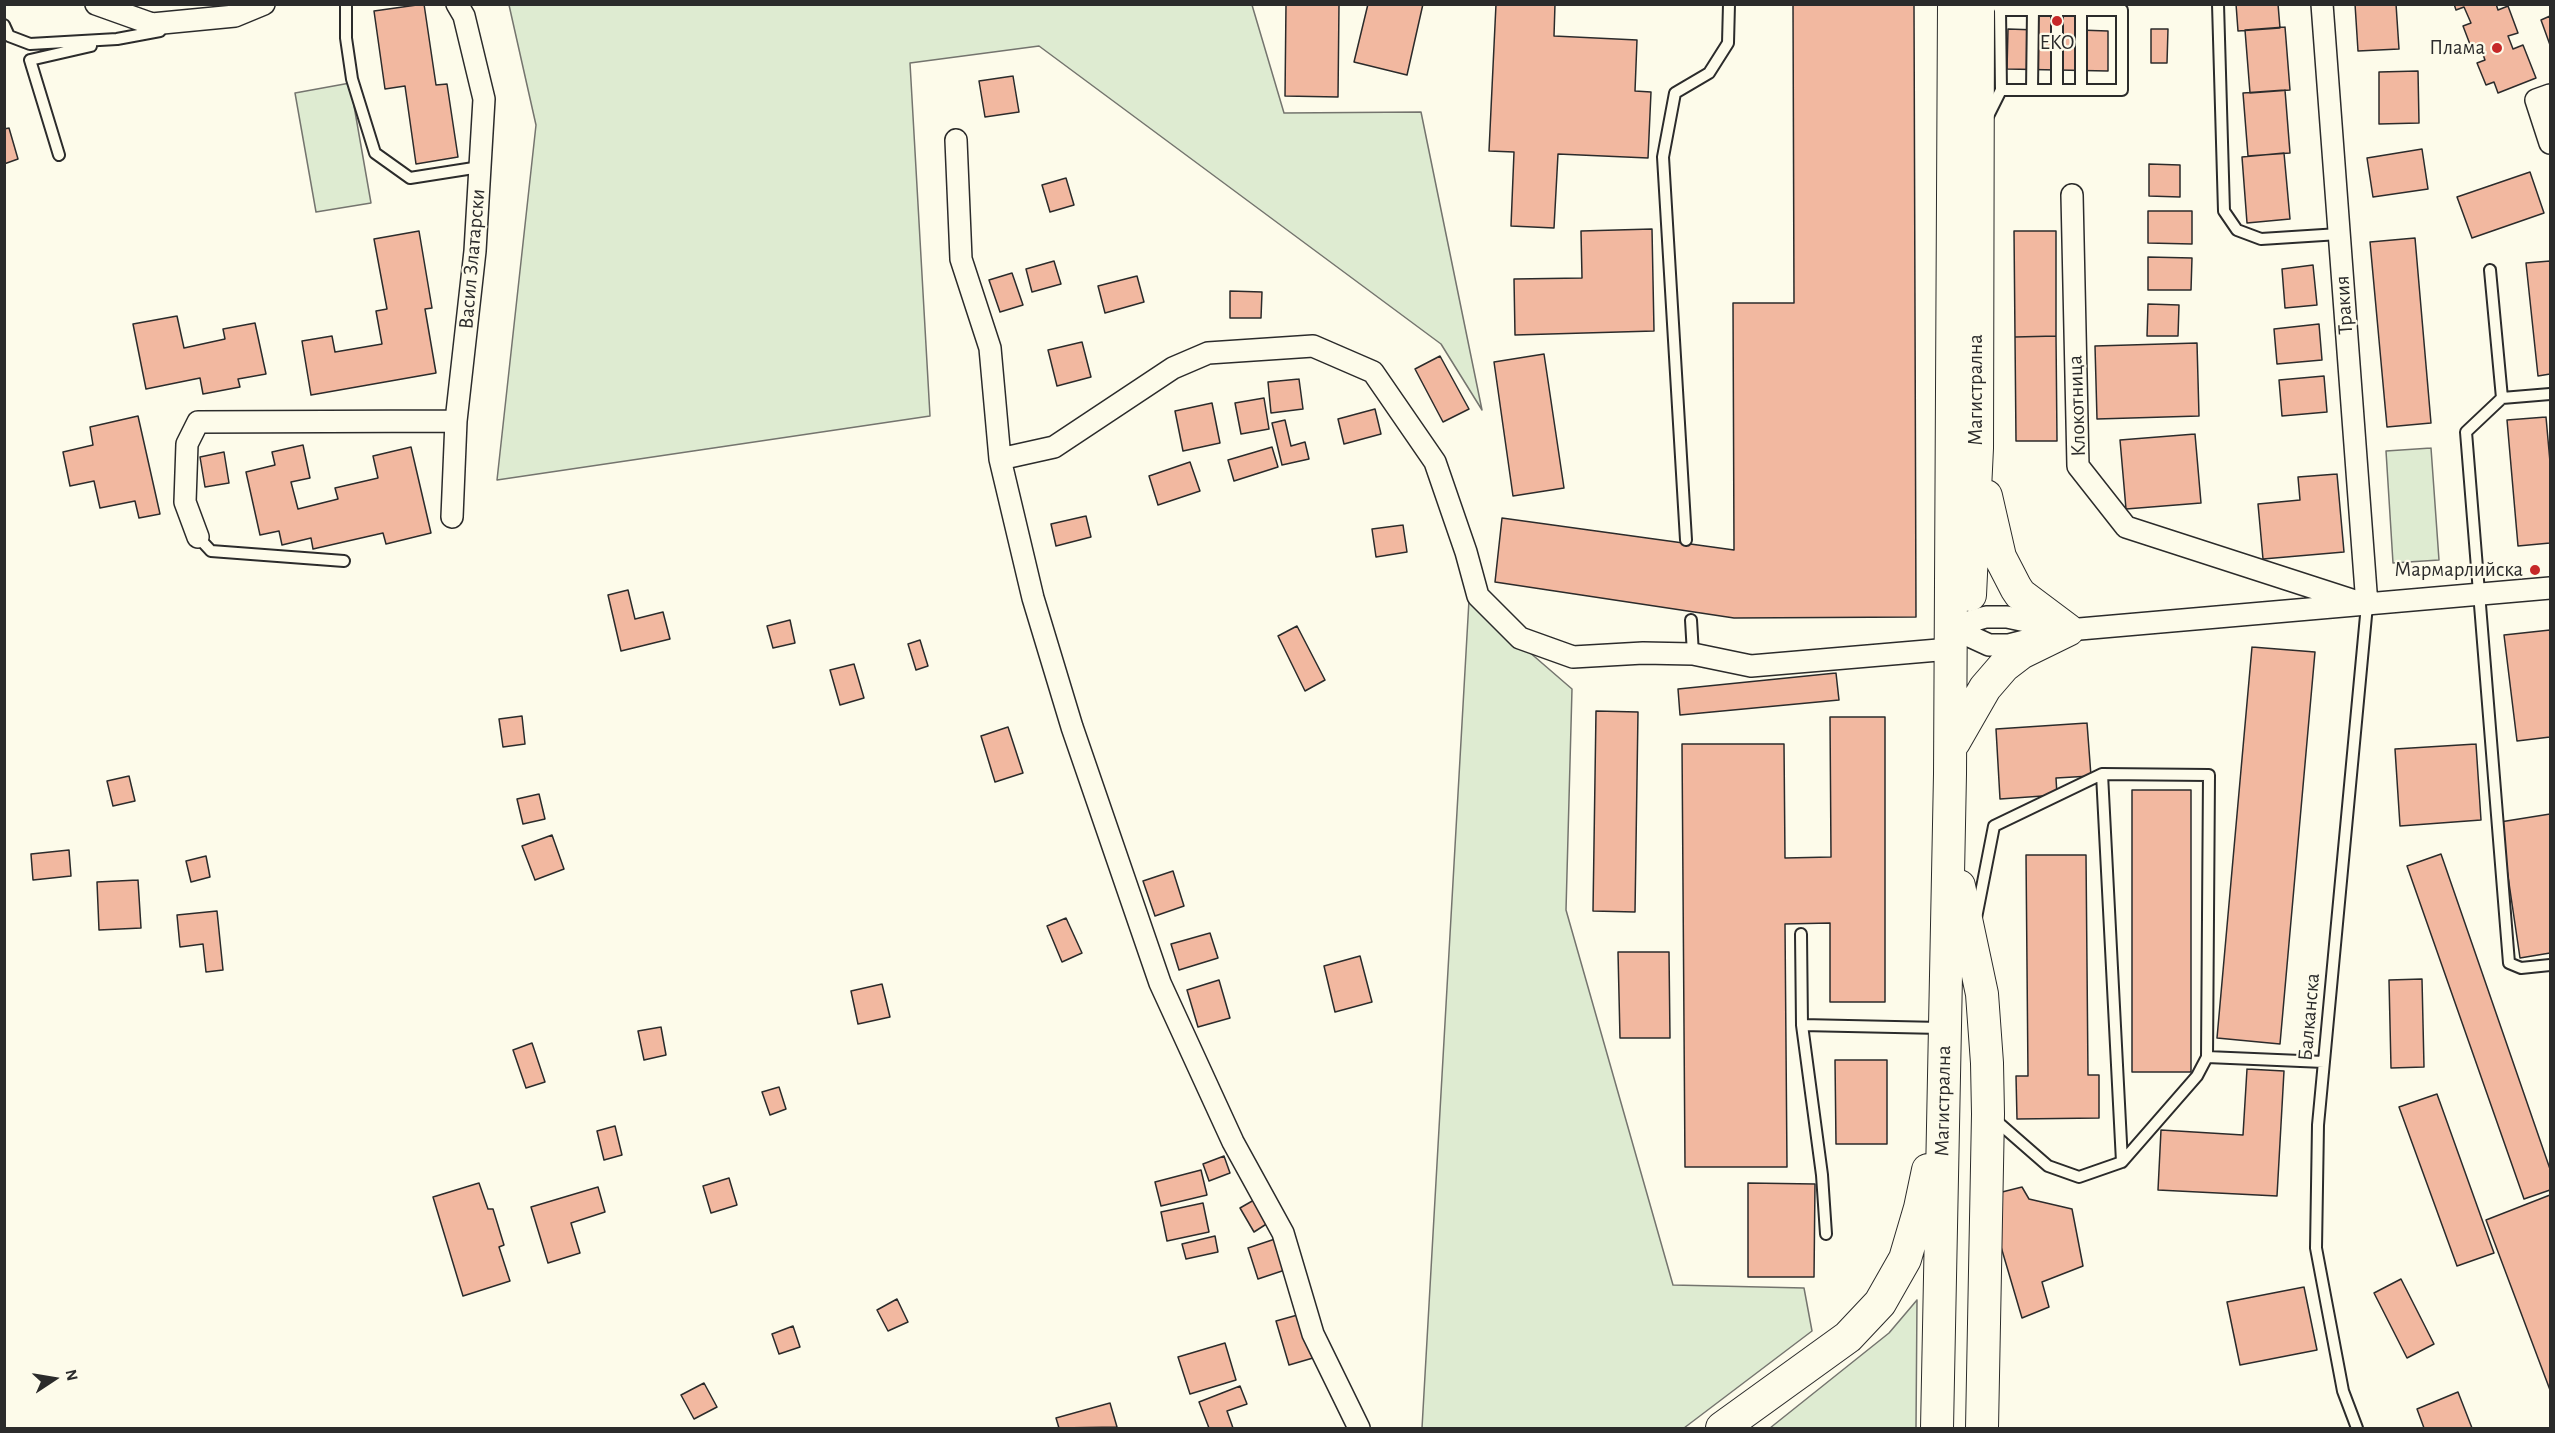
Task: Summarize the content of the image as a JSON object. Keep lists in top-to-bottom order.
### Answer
{
  "streets": {
    "main road": ["Магистрална"],
    "street": ["Васил Златарски", "Тракия", "Клокотница"],
    "lane": ["Балканска"]
  },
  "crossings": [
    ["Тракия", "Клокотница"],
    ["Тракия", "Балканска"],
    ["Клокотница", "Балканска"]
  ],
  "places": ["EKO", "Плама", "Мармарлийска"],
  "north": "right"
}
